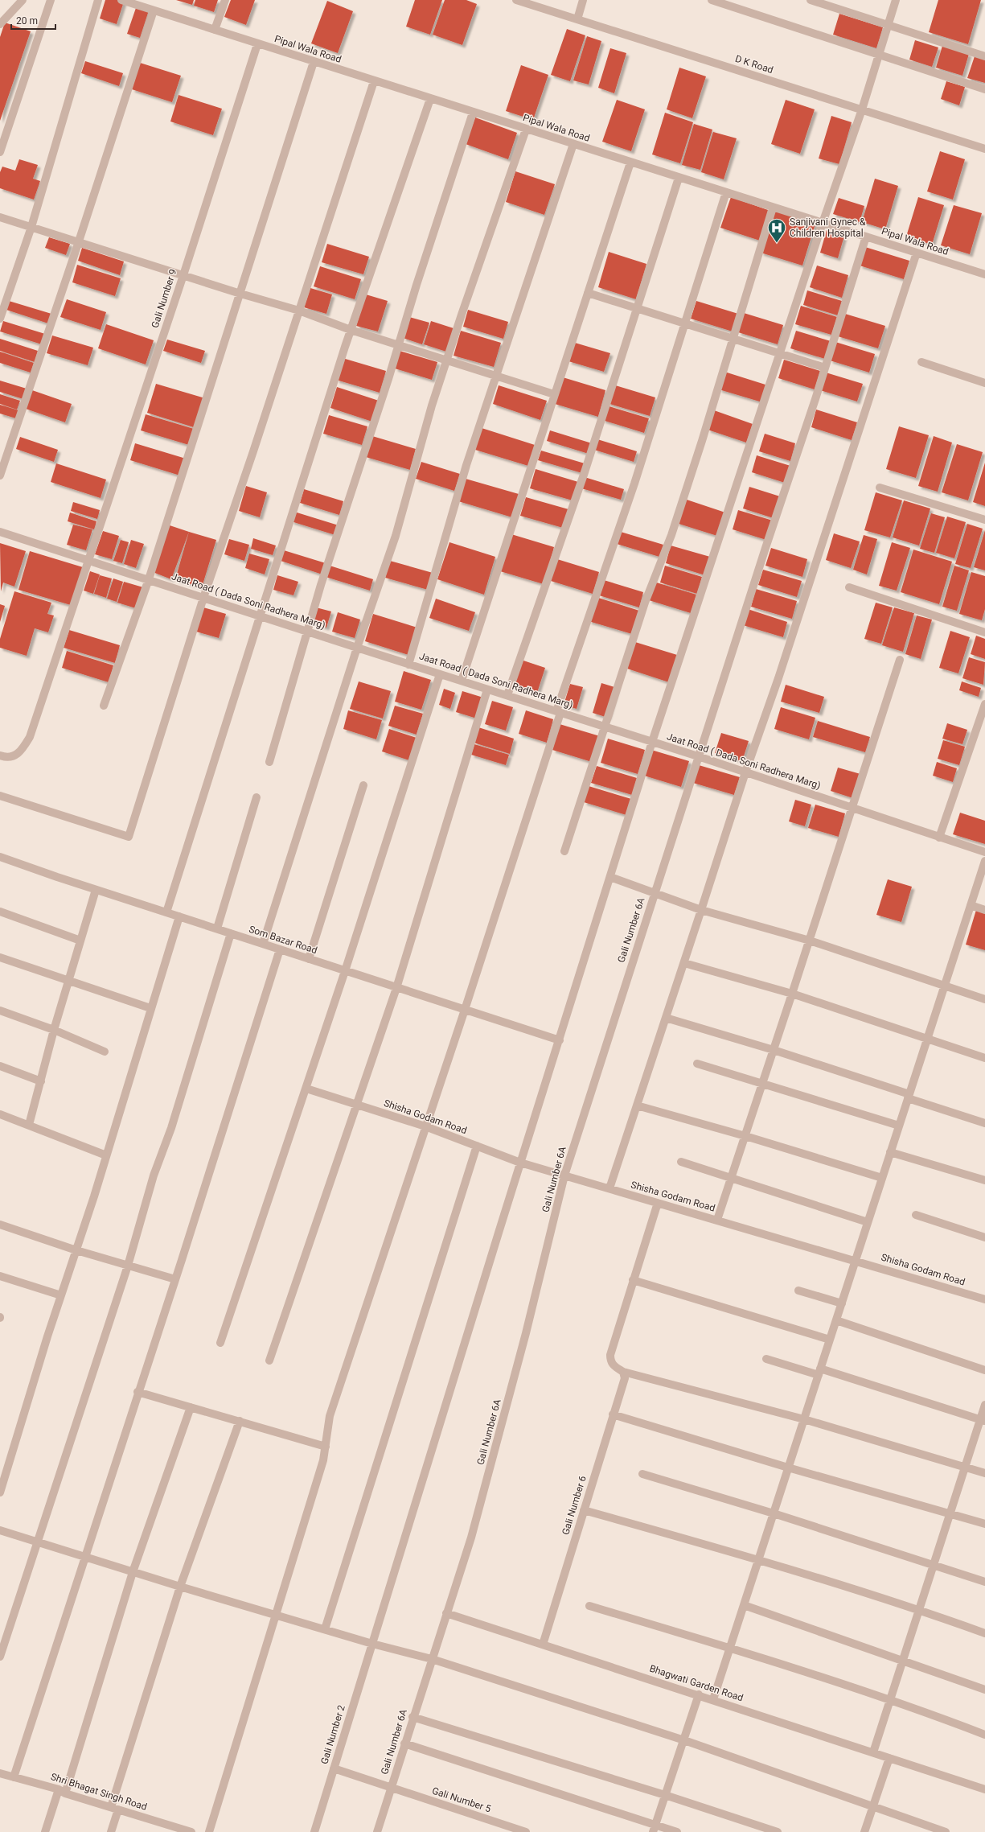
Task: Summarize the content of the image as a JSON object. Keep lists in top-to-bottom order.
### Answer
{
  "streets": {
    "street": [
      "Pipal Wala Road",
      "D K Road",
      "Gali Number 9",
      "Jaat Road ( Dada Soni Radhera Marg)",
      "Gali Number 6A",
      "Som Bazar Road",
      "Shisha Godam Road",
      "Gali Number 6",
      "Bhagwati Garden Road",
      "Gali Number 2",
      "Shri Bhagat Singh Road",
      "Gali Number 5"
    ]
  },
  "crossings": [
    ["Pipal Wala Road", "Gali Number 9"],
    ["Pipal Wala Road", "Gali Number 6A"],
    ["Pipal Wala Road", "Gali Number 2"],
    ["D K Road", "Gali Number 2"],
    ["Gali Number 9", "Jaat Road ( Dada Soni Radhera Marg)"],
    ["Jaat Road ( Dada Soni Radhera Marg)", "Gali Number 6A"],
    ["Jaat Road ( Dada Soni Radhera Marg)", "Gali Number 2"],
    ["Gali Number 6A", "Shisha Godam Road"],
    ["Gali Number 6A", "Bhagwati Garden Road"],
    ["Gali Number 6A", "Gali Number 5"],
    ["Som Bazar Road", "Gali Number 2"],
    ["Shisha Godam Road", "Gali Number 2"],
    ["Gali Number 6", "Bhagwati Garden Road"],
    ["Gali Number 2", "Gali Number 5"]
  ],
  "places": {
    "hospital": ["Sanjivani Gynec & Children Hospital"]
  },
  "scale_bar": "20 m"
}
